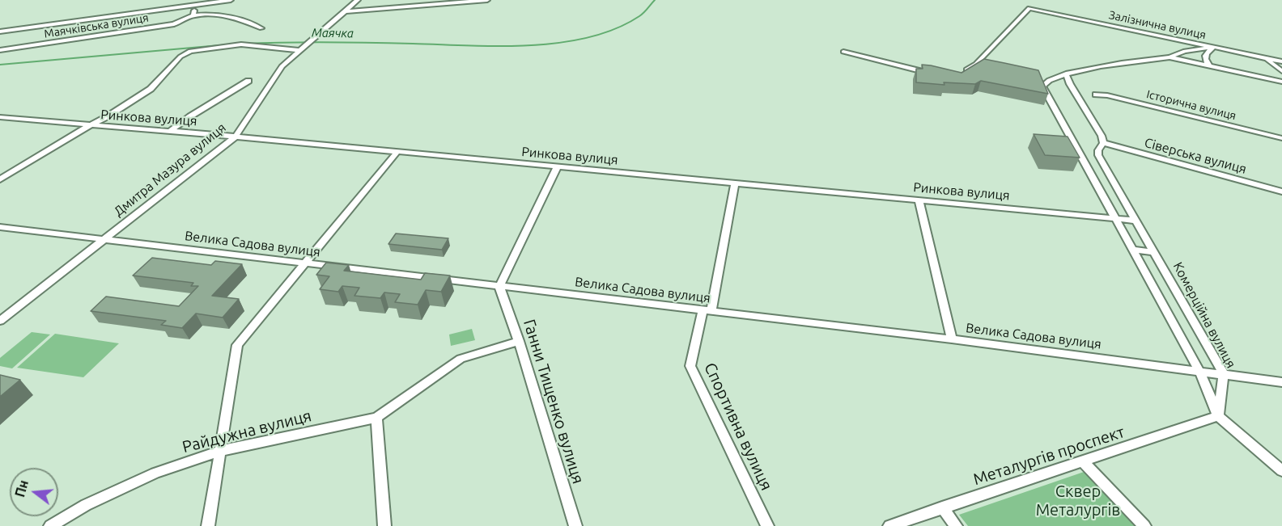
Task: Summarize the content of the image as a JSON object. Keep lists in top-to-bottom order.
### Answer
{
  "streets": {
    "street": [
      "Залізнична вулиця",
      "Маячківська вулиця",
      "Історична вулиця",
      "Ринкова вулиця",
      "Сіверська вулиця",
      "Дмитра Мазура вулиця",
      "Велика Садова вулиця",
      "Комерційна вулиця",
      "Ганни Тищенко вулиця",
      "Спортивна вулиця",
      "Райдужна вулиця",
      "Металургів проспект"
    ]
  },
  "crossings": [
    ["Ринкова вулиця", "Дмитра Мазура вулиця"],
    ["Ринкова вулиця", "Комерційна вулиця"],
    ["Ринкова вулиця", "Спортивна вулиця"],
    ["Сіверська вулиця", "Комерційна вулиця"],
    ["Дмитра Мазура вулиця", "Велика Садова вулиця"],
    ["Велика Садова вулиця", "Комерційна вулиця"],
    ["Велика Садова вулиця", "Ганни Тищенко вулиця"],
    ["Велика Садова вулиця", "Спортивна вулиця"],
    ["Комерційна вулиця", "Металургів проспект"]
  ],
  "water": ["Маячка"],
  "parks": ["Сквер Металургів"],
  "north": "left"
}
